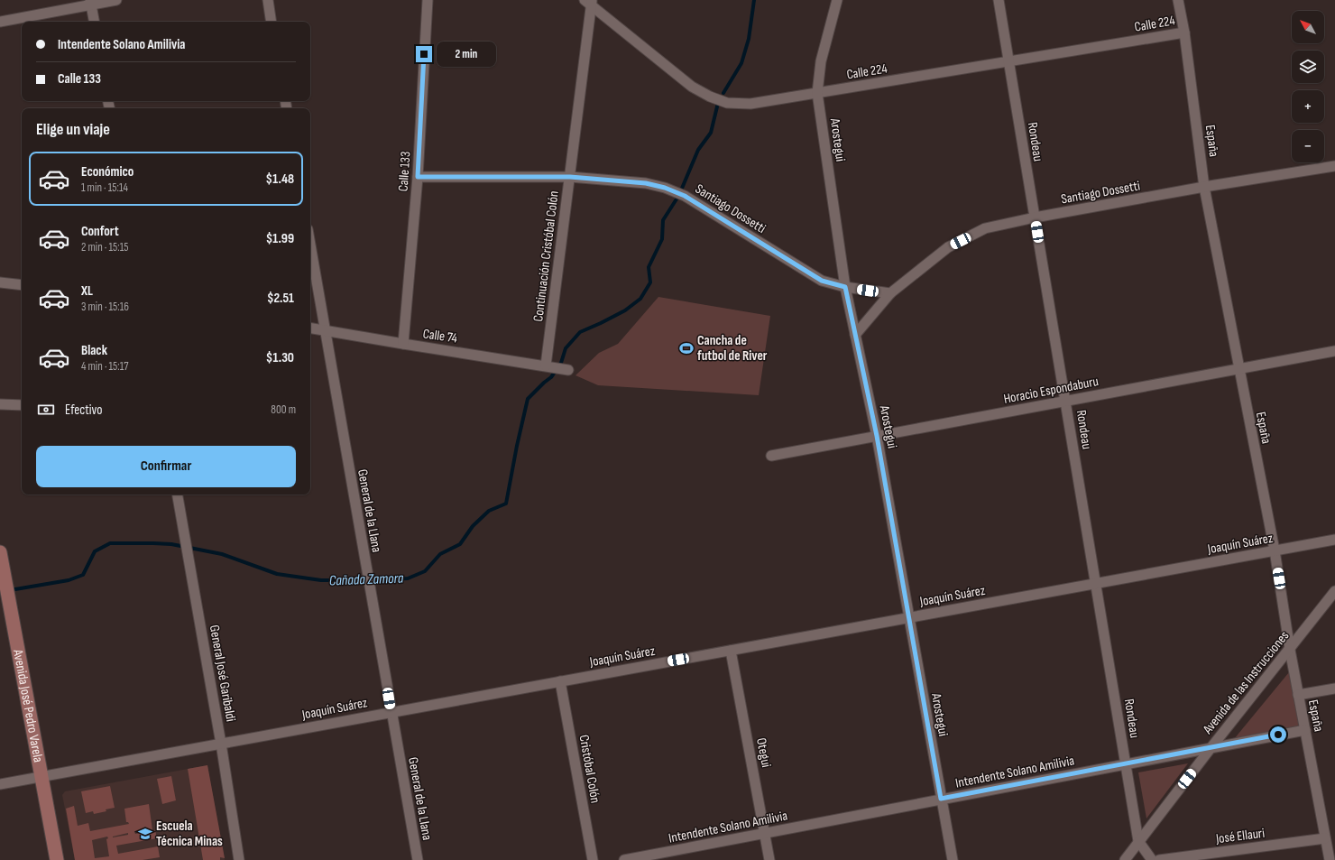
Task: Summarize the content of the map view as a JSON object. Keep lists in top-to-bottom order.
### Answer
{
  "streets": {
    "street": [
      "Calle 224",
      "Arostegui",
      "España",
      "Rondeau",
      "Calle 133",
      "Santiago Dossetti",
      "Continuación Cristóbal Colón",
      "Calle 74",
      "Horacio Espondaburu",
      "General de la Llana",
      "Joaquín Suárez",
      "General José Garibaldi",
      "Avenida de las Instrucciones",
      "Avenida José Pedro Varela",
      "Otegui",
      "Cristóbal Colón",
      "Intendente Solano Amilivia",
      "José Ellauri"
    ]
  },
  "crossings": [
    ["Calle 224", "Arostegui"],
    ["Calle 224", "España"],
    ["Calle 224", "Rondeau"],
    ["Calle 224", "Continuación Cristóbal Colón"],
    ["Arostegui", "Santiago Dossetti"],
    ["Arostegui", "Horacio Espondaburu"],
    ["Arostegui", "Joaquín Suárez"],
    ["Arostegui", "Intendente Solano Amilivia"],
    ["España", "Santiago Dossetti"],
    ["España", "Horacio Espondaburu"],
    ["España", "Joaquín Suárez"],
    ["España", "Avenida de las Instrucciones"],
    ["España", "Intendente Solano Amilivia"],
    ["España", "José Ellauri"],
    ["Rondeau", "Santiago Dossetti"],
    ["Rondeau", "Horacio Espondaburu"],
    ["Rondeau", "Joaquín Suárez"],
    ["Rondeau", "Avenida de las Instrucciones"],
    ["Rondeau", "Intendente Solano Amilivia"],
    ["Calle 133", "Santiago Dossetti"],
    ["Calle 133", "Calle 74"],
    ["Santiago Dossetti", "Continuación Cristóbal Colón"],
    ["Continuación Cristóbal Colón", "Calle 74"],
    ["Calle 74", "General de la Llana"],
    ["General de la Llana", "Joaquín Suárez"],
    ["Joaquín Suárez", "General José Garibaldi"],
    ["Joaquín Suárez", "Avenida José Pedro Varela"],
    ["Joaquín Suárez", "Otegui"],
    ["Joaquín Suárez", "Cristóbal Colón"],
    ["Avenida de las Instrucciones", "Intendente Solano Amilivia"],
    ["Otegui", "Intendente Solano Amilivia"]
  ],
  "water": ["Cañada Zamora"],
  "places": {
    "sports": ["Cancha de futbol de River"],
    "school or university": ["Escuela Técnica Minas"]
  },
  "north": "top left",
  "page": {
    "map_buttons": ["+", "−"],
    "banner": ["Intendente Solano Amilivia", "Calle 133"],
    "bubble": "2 min",
    "heading": "Elige un viaje",
    "list": [
      {
        "name": "Económico",
        "note": "1 min · 15:14",
        "value": "$1.48"
      },
      {
        "name": "Confort",
        "note": "2 min · 15:15",
        "value": "$1.99"
      },
      {
        "name": "XL",
        "note": "3 min · 15:16",
        "value": "$2.51"
      },
      {
        "name": "Black",
        "note": "4 min · 15:17",
        "value": "$1.30"
      }
    ],
    "pay": ["Efectivo", "800 m"],
    "buttons": "Confirmar"
  }
}
